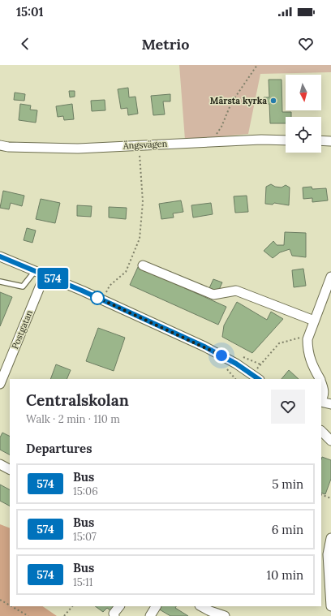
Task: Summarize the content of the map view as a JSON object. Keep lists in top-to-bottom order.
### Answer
{
  "streets": {
    "street": ["Ängsvägen", "Postgatan"]
  },
  "places": ["Märsta kyrka"],
  "lines": ["bus line 574"],
  "north": "bottom",
  "page": {
    "status": "15:01",
    "header": "Metrio",
    "on_map": "574",
    "heading": [
      ["Centralskolan", "Walk · 2 min · 110 m"],
      "Departures"
    ],
    "list": [
      {
        "mark": "574",
        "name": "Bus",
        "note": "15:06",
        "value": "5 min"
      },
      {
        "mark": "574",
        "name": "Bus",
        "note": "15:07",
        "value": "6 min"
      },
      {
        "mark": "574",
        "name": "Bus",
        "note": "15:11",
        "value": "10 min"
      }
    ]
  }
}
